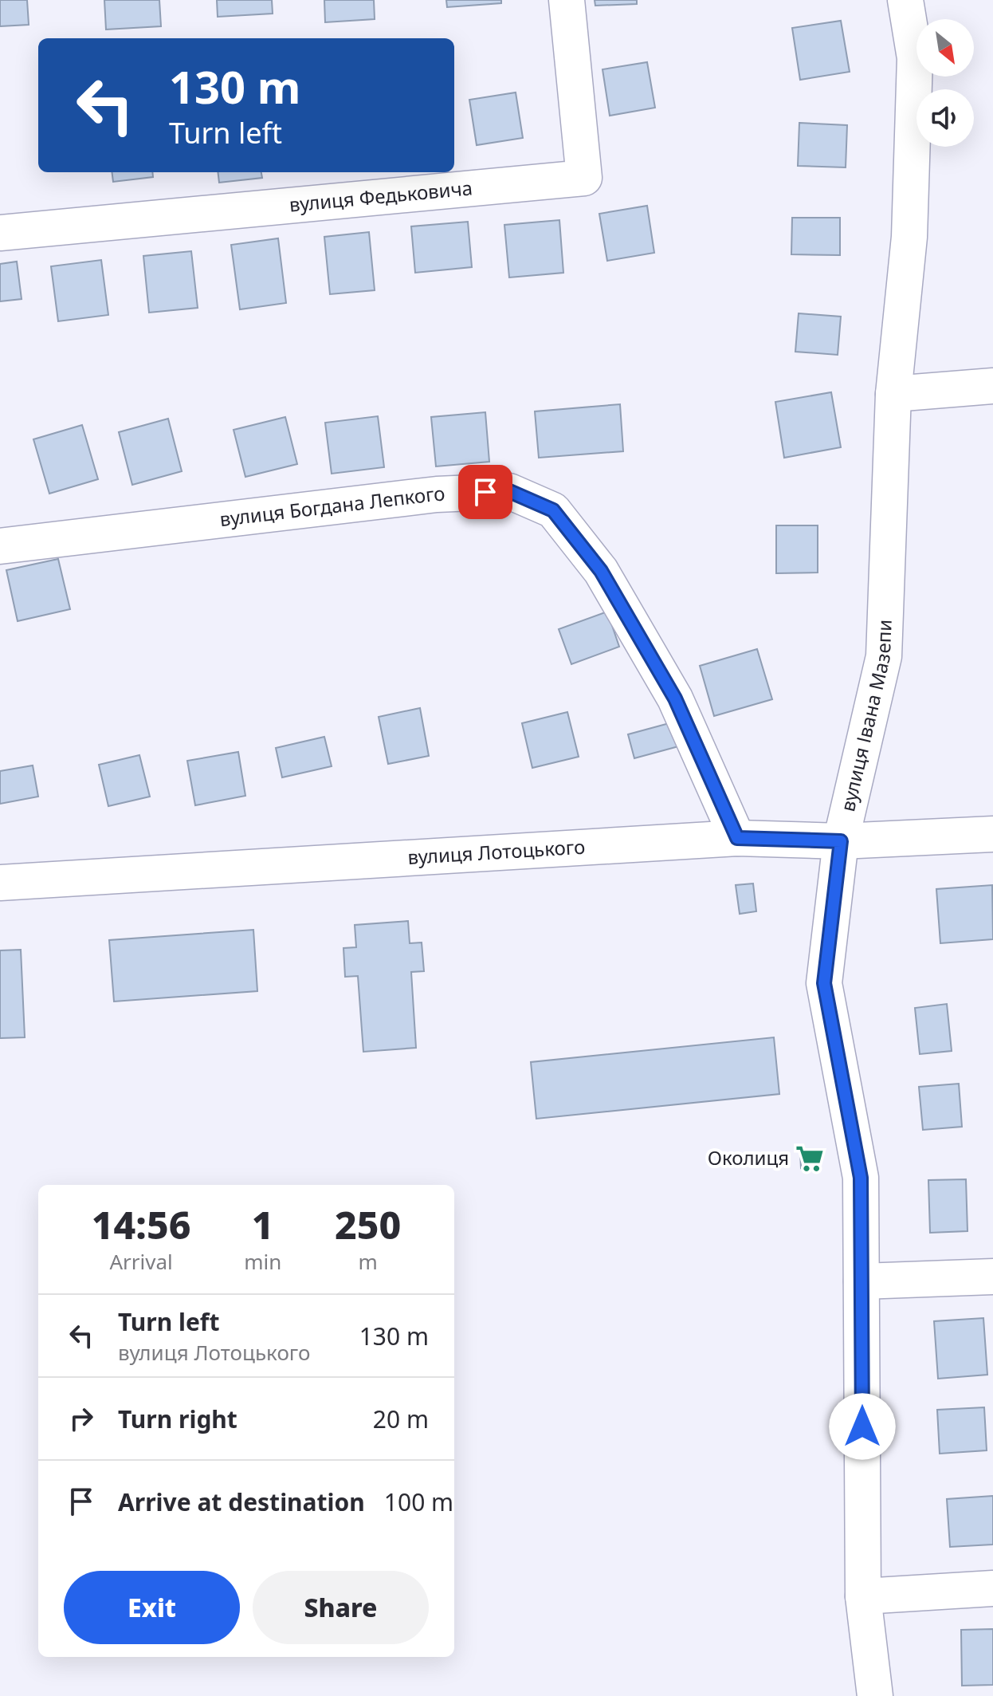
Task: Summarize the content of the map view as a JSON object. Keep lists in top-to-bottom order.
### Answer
{
  "streets": {
    "street": [
      "вулиця Федьковича",
      "вулиця Богдана Лепкого",
      "вулиця Івана Мазепи",
      "вулиця Лотоцького"
    ]
  },
  "crossings": [
    ["вулиця Богдана Лепкого", "вулиця Лотоцького"],
    ["вулиця Івана Мазепи", "вулиця Лотоцького"]
  ],
  "places": {
    "supermarket": ["Околиця"]
  },
  "north": "bottom right",
  "page": {
    "turn": ["130 m", "Turn left"],
    "eta": [
      "14:56",
      "Arrival",
      "1",
      "min",
      "250",
      "m"
    ],
    "list": [
      {
        "name": "Turn left",
        "note": "вулиця Лотоцького",
        "value": "130 m"
      },
      {
        "name": "Turn right",
        "value": "20 m"
      },
      {
        "name": "Arrive at destination",
        "value": "100 m"
      }
    ],
    "buttons": ["Exit", "Share"]
  }
}
